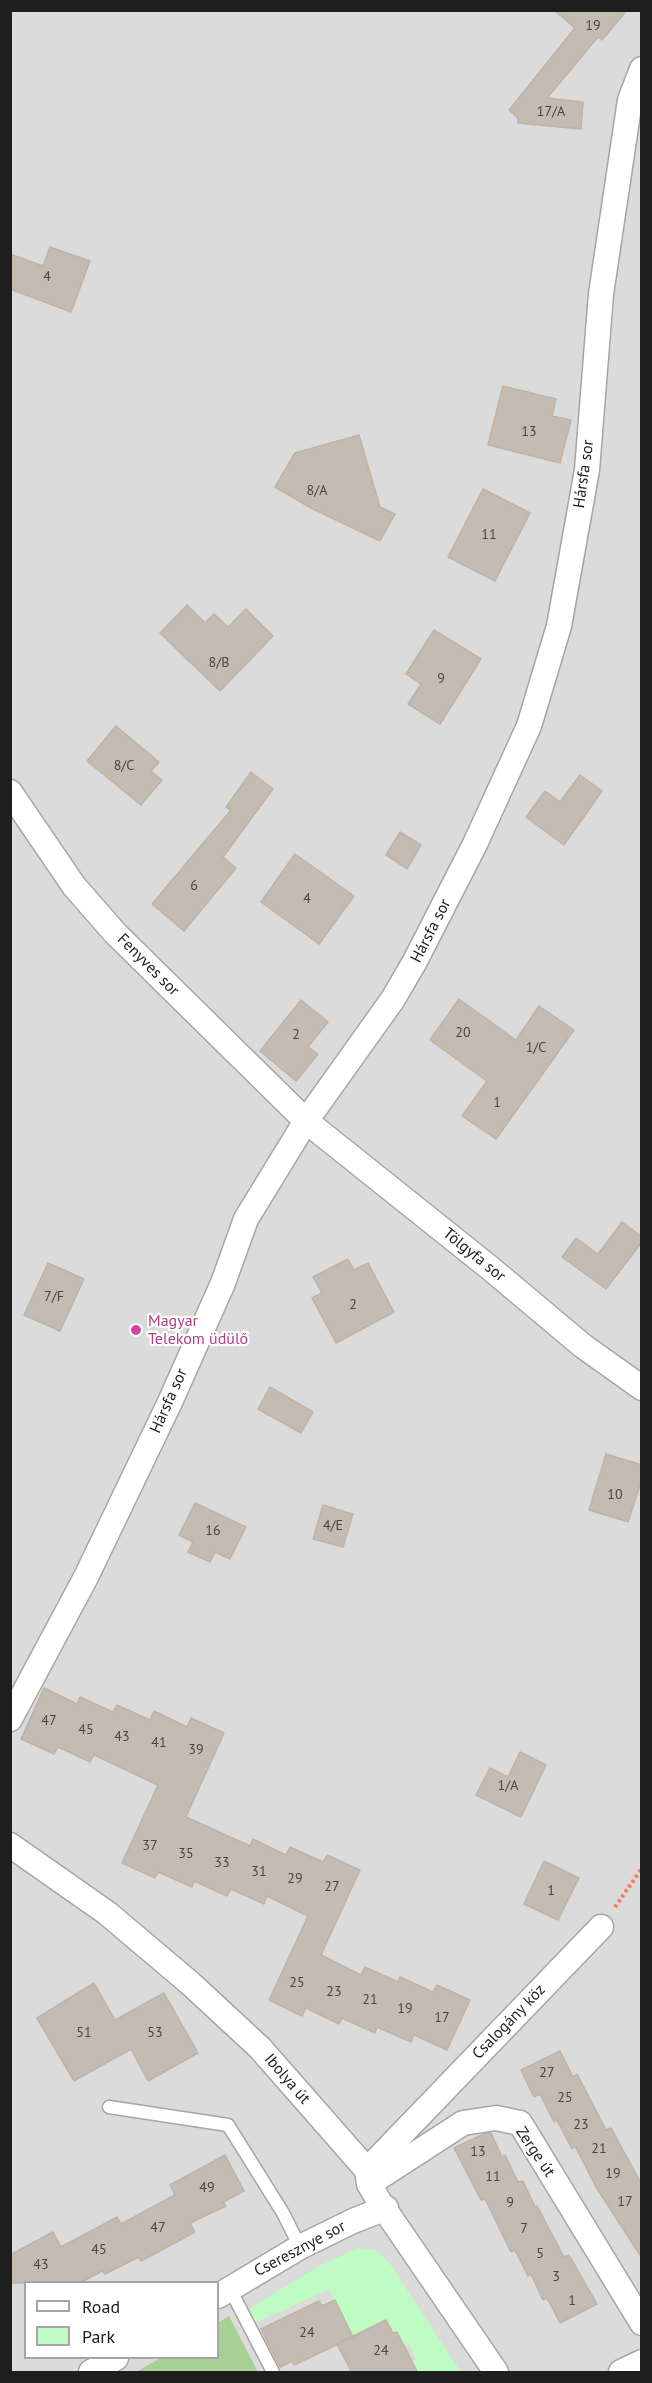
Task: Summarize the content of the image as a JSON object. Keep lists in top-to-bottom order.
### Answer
{
  "streets": {
    "street": [
      "Hársfa sor",
      "Fenyves sor",
      "Tölgyfa sor",
      "Csalogány köz",
      "Ibolya út",
      "Zerge út",
      "Cseresznye sor"
    ]
  },
  "crossings": [
    ["Hársfa sor", "Fenyves sor"],
    ["Hársfa sor", "Tölgyfa sor"],
    ["Fenyves sor", "Tölgyfa sor"],
    ["Csalogány köz", "Ibolya út"],
    ["Csalogány köz", "Zerge út"],
    ["Ibolya út", "Zerge út"],
    ["Ibolya út", "Cseresznye sor"]
  ],
  "places": ["Magyar Telekom üdülő"],
  "house_numbers": [
    "19",
    "17/A",
    "4",
    "13",
    "8/A",
    "11",
    "8/B",
    "9",
    "8/C",
    "6",
    "4",
    "20",
    "2",
    "1/C",
    "1",
    "7/F",
    "2",
    "10",
    "4/E",
    "16",
    "47",
    "45",
    "43",
    "41",
    "39",
    "1/A",
    "37",
    "35",
    "33",
    "31",
    "29",
    "27",
    "1",
    "25",
    "23",
    "21",
    "19",
    "17",
    "51",
    "53",
    "27",
    "25",
    "23",
    "21",
    "13",
    "19",
    "11",
    "49",
    "17",
    "9",
    "47",
    "7",
    "45",
    "5",
    "43",
    "3",
    "1",
    "24",
    "24"
  ],
  "legend": ["Road", "Park"]
}
